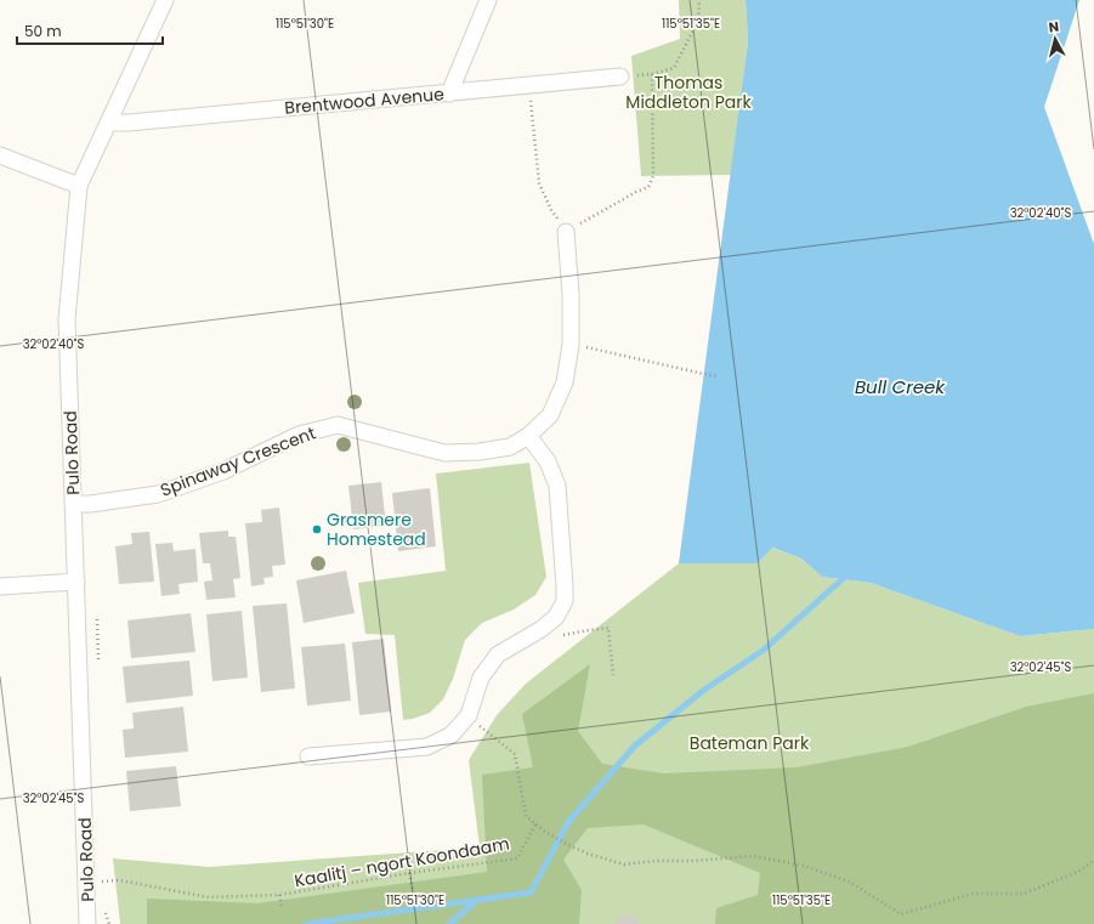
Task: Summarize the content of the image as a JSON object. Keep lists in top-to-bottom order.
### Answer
{
  "streets": {
    "street": ["Brentwood Avenue", "Pulo Road", "Spinaway Crescent"],
    "path": ["Kaalitj – ngort Koondaam"]
  },
  "crossings": [
    ["Brentwood Avenue", "Pulo Road"],
    ["Pulo Road", "Spinaway Crescent"]
  ],
  "water": ["Bull Creek"],
  "parks": ["Thomas Middleton Park", "Bateman Park"],
  "places": ["Grasmere Homestead"],
  "scale_bar": "50 m",
  "north": "top",
  "coordinates": [
    "115°51'30\"E",
    "115°51'35\"E",
    "32°02'40\"S",
    "32°02'45\"S"
  ]
}
